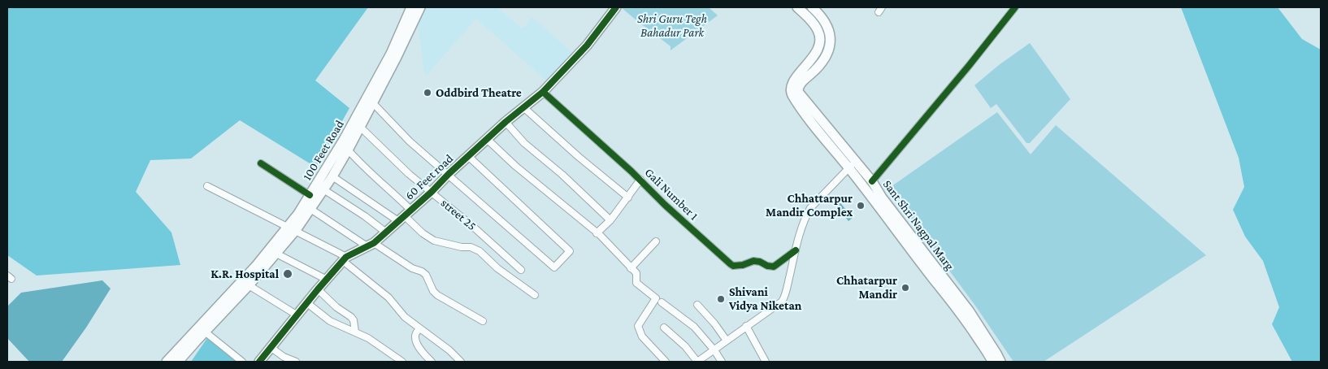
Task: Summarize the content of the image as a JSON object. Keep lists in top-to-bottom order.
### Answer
{
  "streets": {
    "street": [
      "100 Feet Road",
      "60 Feet road",
      "Gali Number 1",
      "street 25",
      "Sant Shri Nagpal Marg"
    ]
  },
  "crossings": [
    ["100 Feet Road", "street 25"],
    ["60 Feet road", "Gali Number 1"],
    ["60 Feet road", "street 25"]
  ],
  "parks": ["Shri Guru Tegh Bahadur Park"],
  "places": [
    "Oddbird Theatre",
    "Chhattarpur Mandir Complex",
    "K.R. Hospital",
    "Chhatarpur Mandir",
    "Shivani Vidya Niketan"
  ]
}
